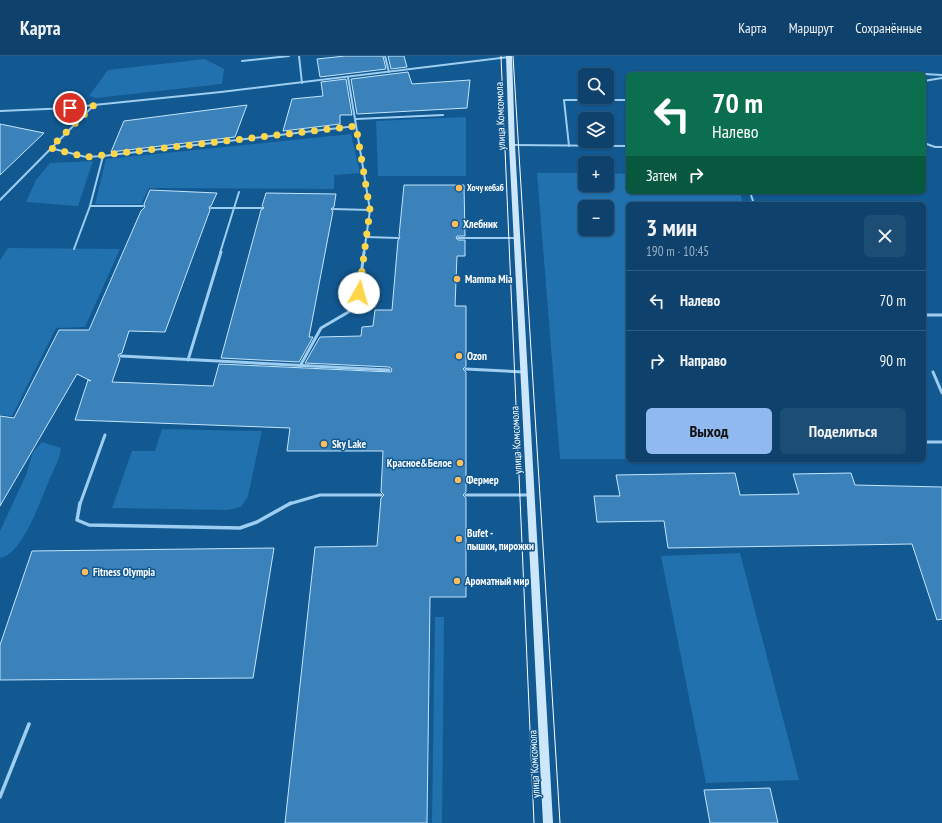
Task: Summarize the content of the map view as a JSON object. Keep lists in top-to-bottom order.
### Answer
{
  "streets": {
    "main road": ["улица Комсомола"]
  },
  "places": [
    "Хочу кебаб",
    "Хлебник",
    "Mamma Mia",
    "Ozon",
    "Sky Lake",
    "Красное&Белое",
    "Фермер",
    "Bufet - пышки, пирожки",
    "Fitness Olympia",
    "Ароматный мир"
  ],
  "page": {
    "header": "Карта",
    "nav": ["Карта", "Маршрут", "Сохранённые"],
    "map_buttons": ["+", "−"],
    "turn": ["70 m", "Налево"],
    "then": "Затем",
    "heading": ["3 мин", "190 m · 10:45"],
    "list": [
      {
        "name": "Налево",
        "value": "70 m"
      },
      {
        "name": "Направо",
        "value": "90 m"
      }
    ],
    "buttons": ["Выход", "Поделиться"]
  }
}
